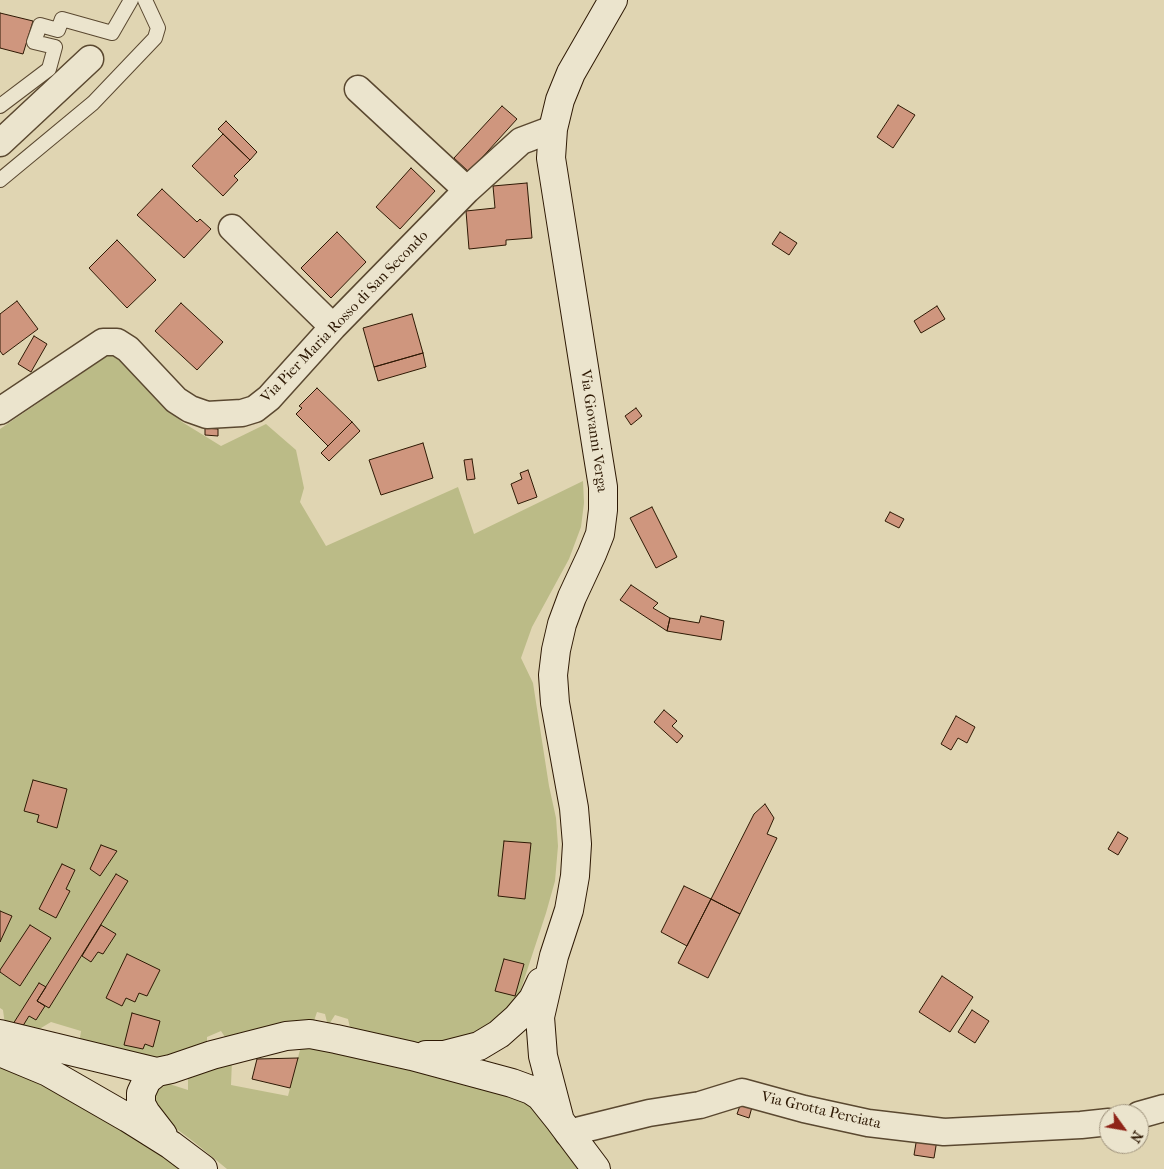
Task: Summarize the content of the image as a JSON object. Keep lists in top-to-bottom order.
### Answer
{
  "streets": {
    "street": ["Via Pier Maria Rosso di San Secondo", "Via Giovanni Verga", "Via Grotta Perciata"]
  },
  "crossings": [
    ["Via Pier Maria Rosso di San Secondo", "Via Giovanni Verga"]
  ],
  "north": "bottom right"
}
